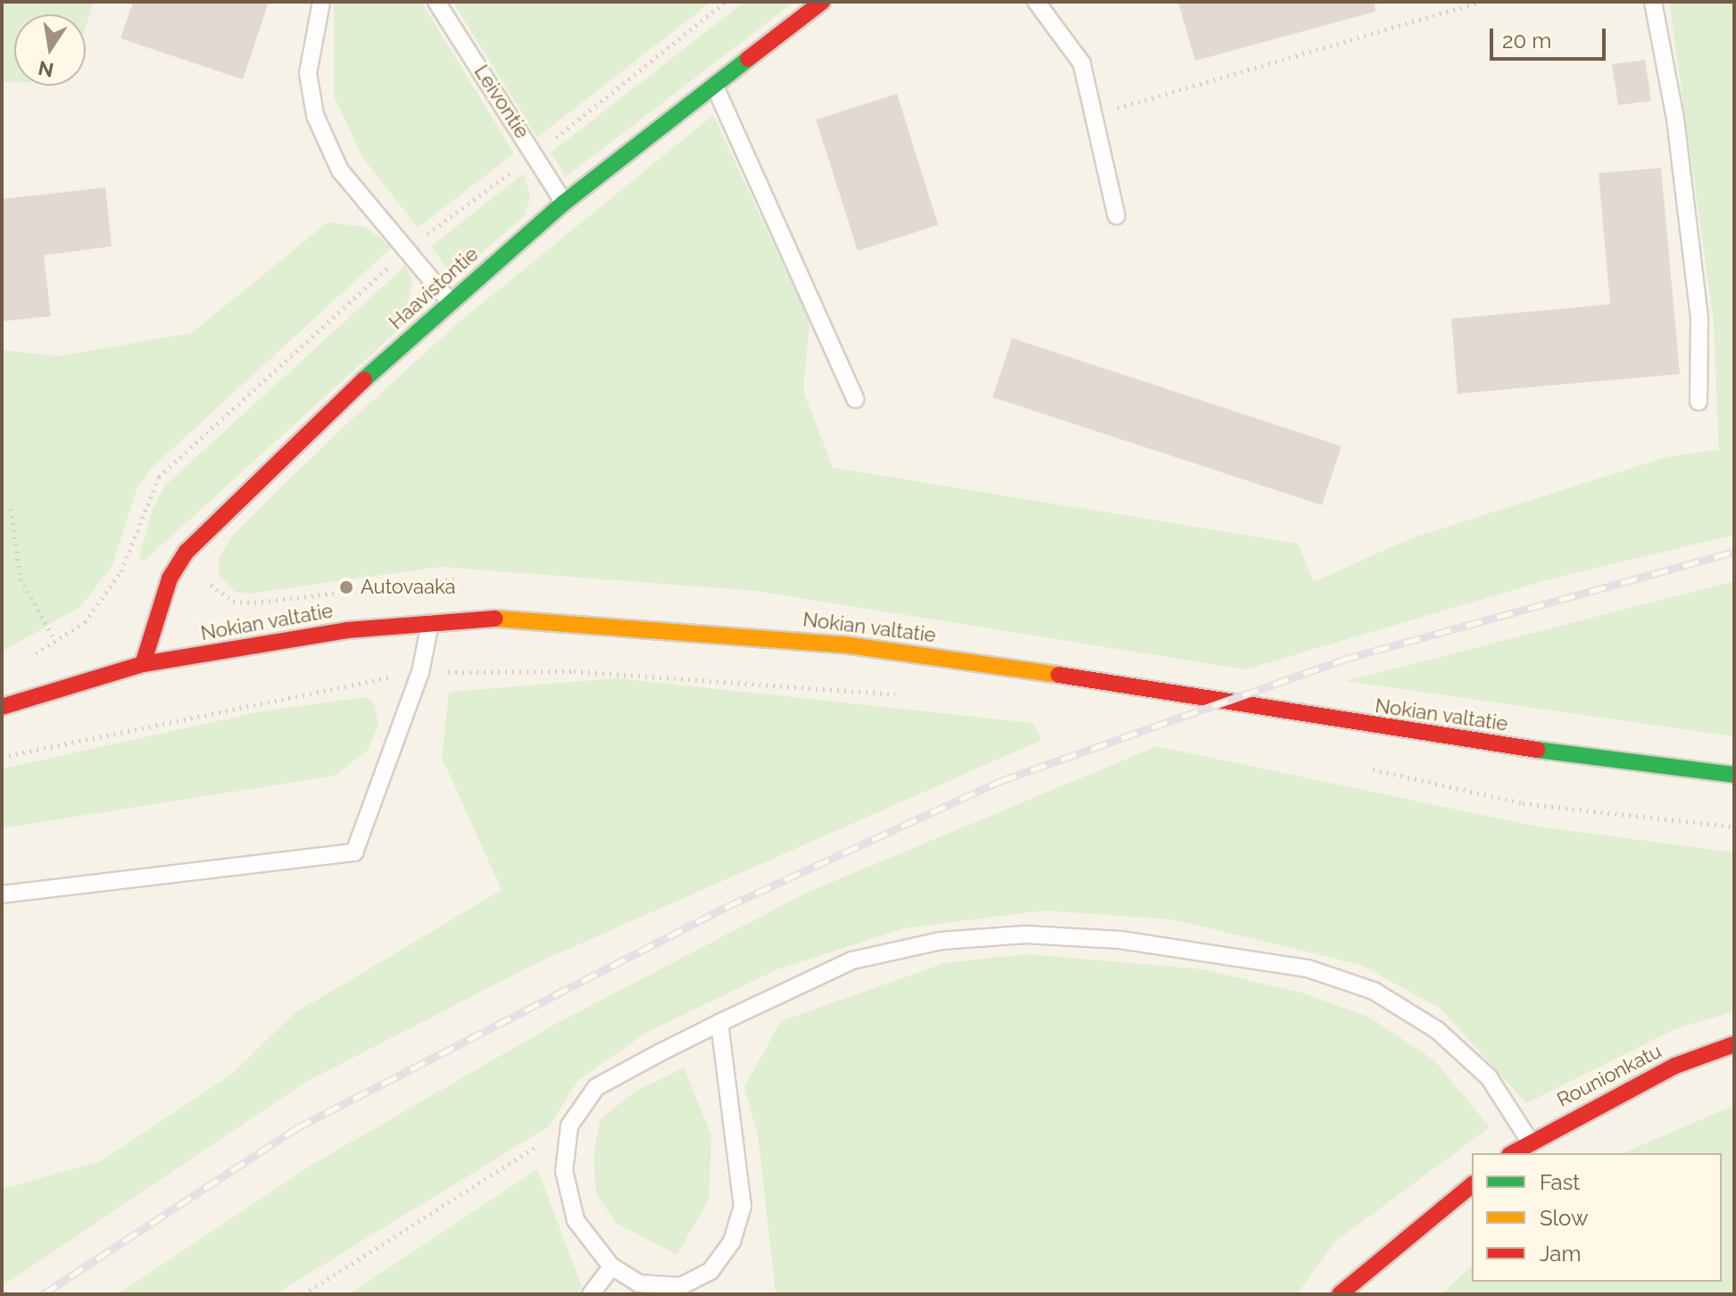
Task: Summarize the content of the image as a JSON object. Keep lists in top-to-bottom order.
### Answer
{
  "streets": {
    "main road": ["Haavistontie", "Nokian valtatie", "Rounionkatu"],
    "lane": ["Leivontie"]
  },
  "crossings": [
    ["Leivontie", "Haavistontie"],
    ["Haavistontie", "Nokian valtatie"]
  ],
  "places": ["Autovaaka"],
  "legend": ["Fast", "Slow", "Jam"],
  "scale_bar": "20 m",
  "north": "bottom"
}
